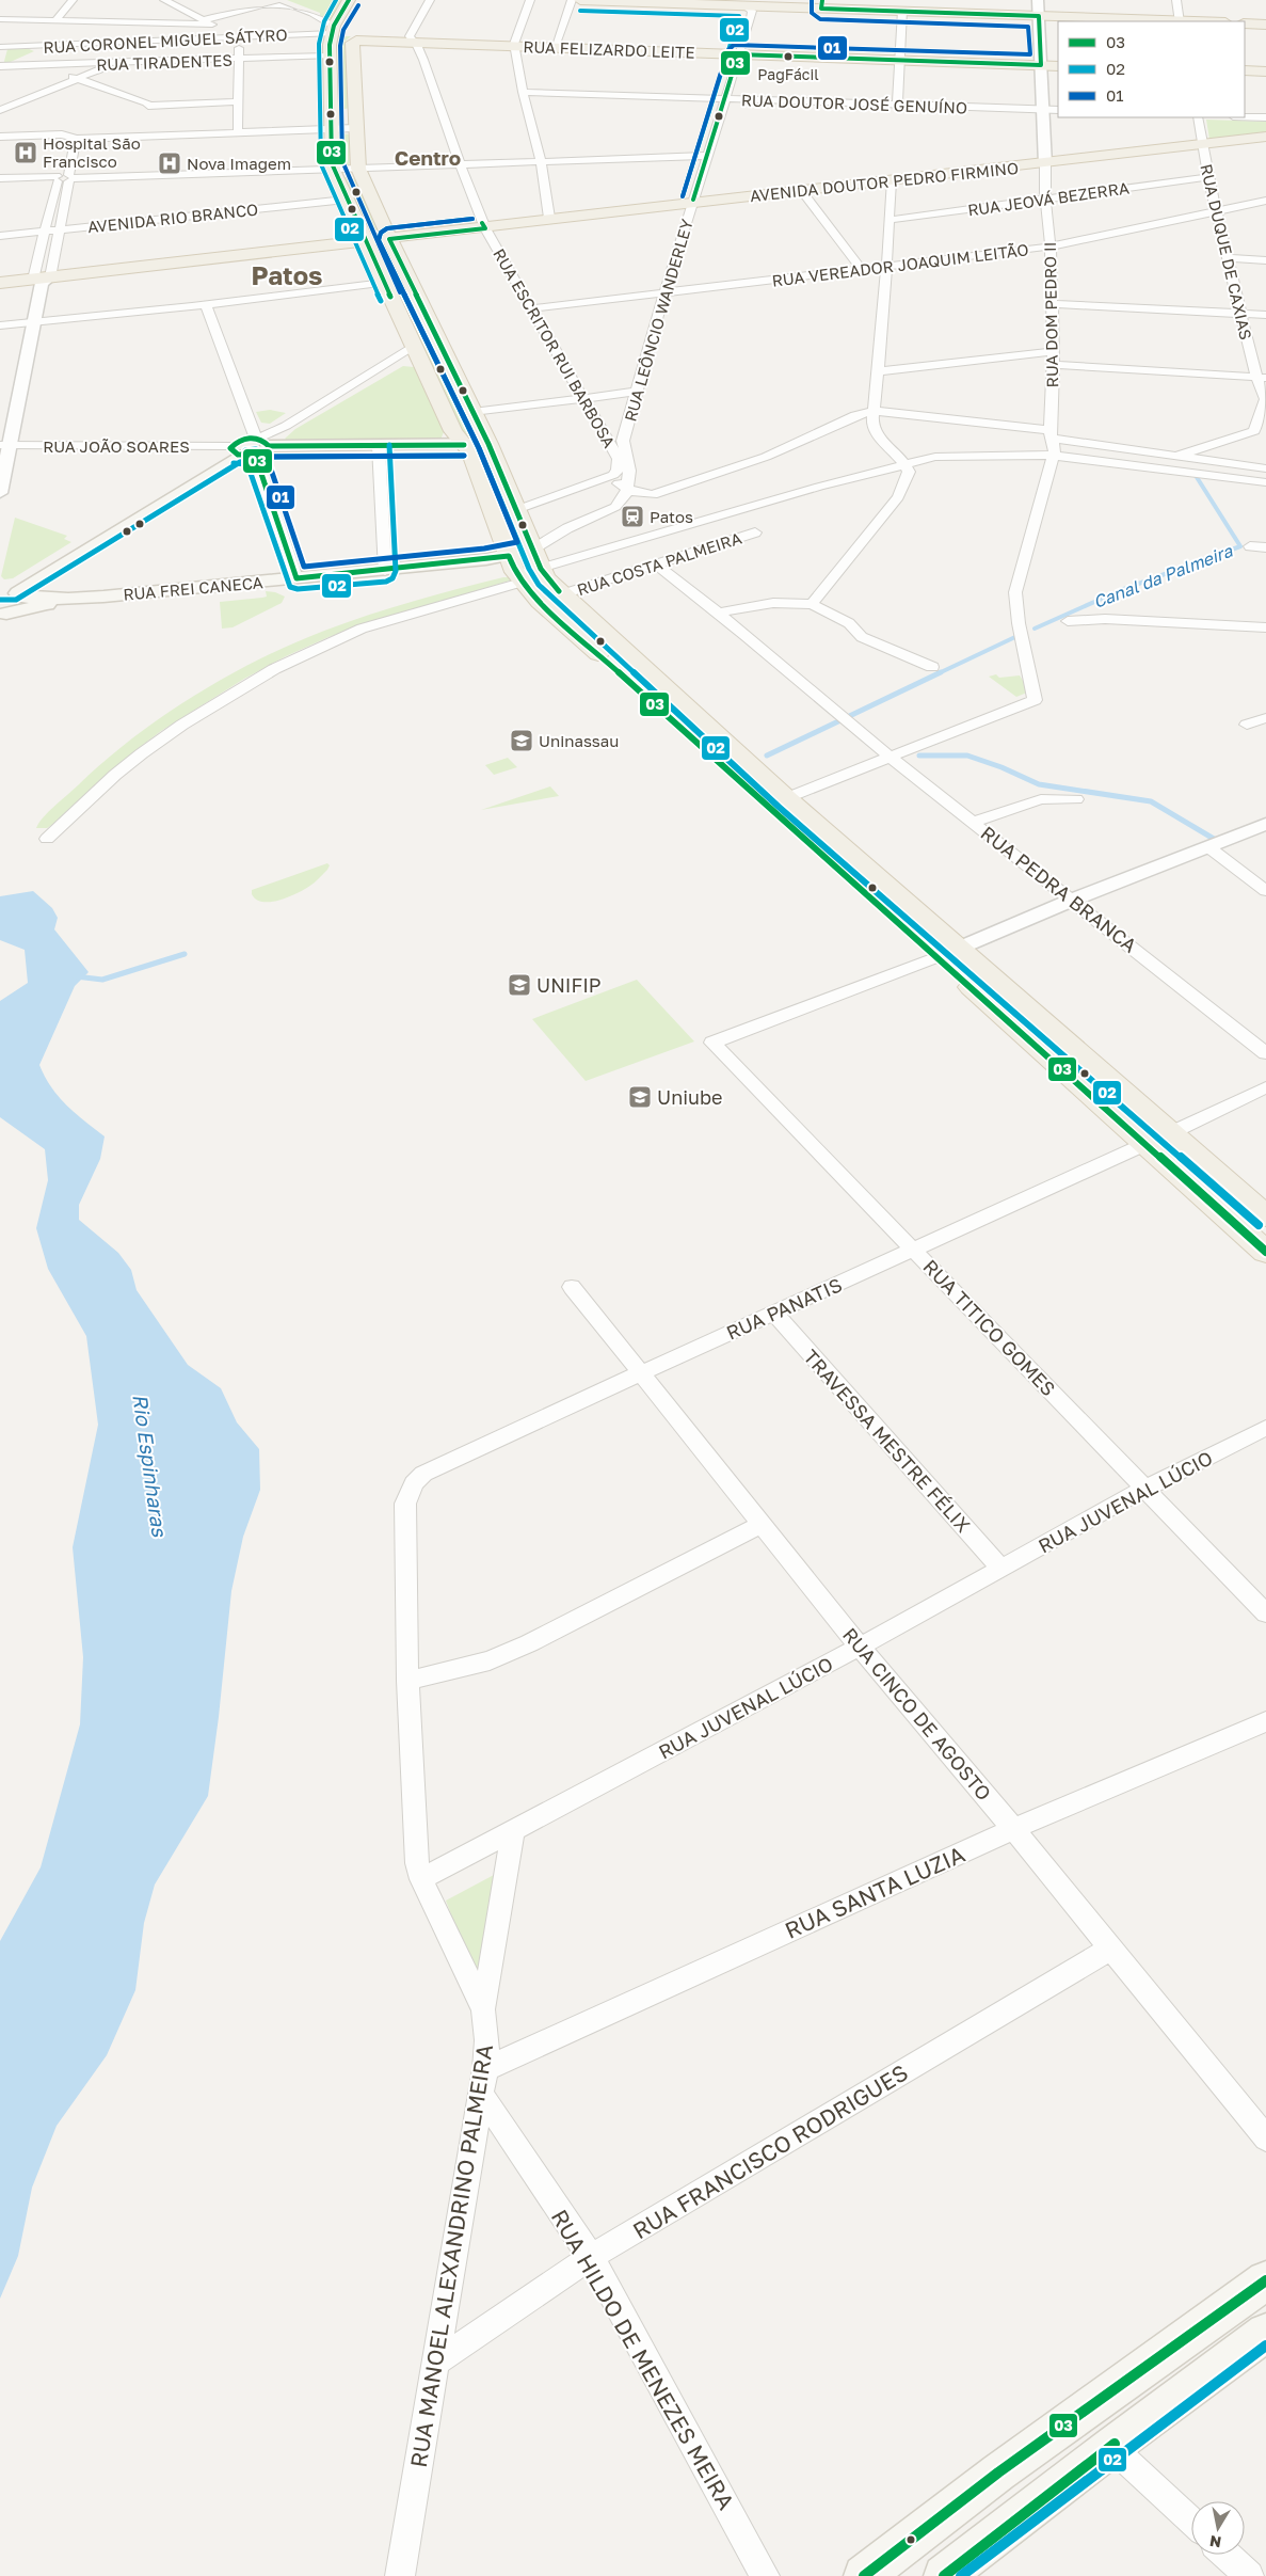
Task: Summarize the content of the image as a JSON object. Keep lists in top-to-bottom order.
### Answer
{
  "streets": {
    "main road": ["RUA FELIZARDO LEITE", "AVENIDA DOUTOR PEDRO FIRMINO", "RUA FREI CANECA"],
    "street": [
      "RUA CORONEL MIGUEL SÁTYRO",
      "RUA TIRADENTES",
      "RUA DOUTOR JOSÉ GENUÍNO",
      "RUA JEOVÁ BEZERRA",
      "AVENIDA RIO BRANCO",
      "RUA DUQUE DE CAXIAS",
      "RUA VEREADOR JOAQUIM LEITÃO",
      "RUA DOM PEDRO II",
      "RUA LEÔNCIO WANDERLEY",
      "RUA ESCRITOR RUI BARBOSA",
      "RUA JOÃO SOARES",
      "RUA COSTA PALMEIRA",
      "RUA PEDRA BRANCA",
      "RUA PANATIS",
      "RUA TITICO GOMES",
      "TRAVESSA MESTRE FÉLIX",
      "RUA JUVENAL LÚCIO",
      "RUA CINCO DE AGOSTO",
      "RUA SANTA LUZIA",
      "RUA FRANCISCO RODRIGUES",
      "RUA MANOEL ALEXANDRINO PALMEIRA",
      "RUA HILDO DE MENEZES MEIRA"
    ]
  },
  "crossings": [
    ["RUA FELIZARDO LEITE", "RUA DOM PEDRO II"],
    ["RUA FELIZARDO LEITE", "RUA LEÔNCIO WANDERLEY"],
    ["RUA FELIZARDO LEITE", "RUA ESCRITOR RUI BARBOSA"],
    ["RUA DOUTOR JOSÉ GENUÍNO", "RUA DOM PEDRO II"],
    ["RUA DOUTOR JOSÉ GENUÍNO", "RUA LEÔNCIO WANDERLEY"],
    ["AVENIDA DOUTOR PEDRO FIRMINO", "RUA DUQUE DE CAXIAS"],
    ["AVENIDA DOUTOR PEDRO FIRMINO", "RUA DOM PEDRO II"],
    ["AVENIDA DOUTOR PEDRO FIRMINO", "RUA LEÔNCIO WANDERLEY"],
    ["AVENIDA DOUTOR PEDRO FIRMINO", "RUA ESCRITOR RUI BARBOSA"],
    ["RUA JEOVÁ BEZERRA", "RUA DUQUE DE CAXIAS"],
    ["RUA JEOVÁ BEZERRA", "RUA DOM PEDRO II"],
    ["RUA DUQUE DE CAXIAS", "RUA VEREADOR JOAQUIM LEITÃO"],
    ["RUA VEREADOR JOAQUIM LEITÃO", "RUA DOM PEDRO II"],
    ["RUA VEREADOR JOAQUIM LEITÃO", "RUA LEÔNCIO WANDERLEY"],
    ["RUA VEREADOR JOAQUIM LEITÃO", "RUA ESCRITOR RUI BARBOSA"],
    ["RUA DOM PEDRO II", "RUA PEDRA BRANCA"],
    ["RUA PANATIS", "RUA TITICO GOMES"],
    ["RUA PANATIS", "TRAVESSA MESTRE FÉLIX"],
    ["RUA PANATIS", "RUA CINCO DE AGOSTO"],
    ["RUA PANATIS", "RUA MANOEL ALEXANDRINO PALMEIRA"],
    ["RUA TITICO GOMES", "RUA JUVENAL LÚCIO"],
    ["TRAVESSA MESTRE FÉLIX", "RUA JUVENAL LÚCIO"],
    ["RUA JUVENAL LÚCIO", "RUA CINCO DE AGOSTO"],
    ["RUA JUVENAL LÚCIO", "RUA MANOEL ALEXANDRINO PALMEIRA"],
    ["RUA CINCO DE AGOSTO", "RUA SANTA LUZIA"],
    ["RUA CINCO DE AGOSTO", "RUA FRANCISCO RODRIGUES"],
    ["RUA SANTA LUZIA", "RUA MANOEL ALEXANDRINO PALMEIRA"],
    ["RUA SANTA LUZIA", "RUA HILDO DE MENEZES MEIRA"],
    ["RUA FRANCISCO RODRIGUES", "RUA MANOEL ALEXANDRINO PALMEIRA"],
    ["RUA FRANCISCO RODRIGUES", "RUA HILDO DE MENEZES MEIRA"],
    ["RUA MANOEL ALEXANDRINO PALMEIRA", "RUA HILDO DE MENEZES MEIRA"]
  ],
  "districts": ["Centro", "Patos"],
  "water": ["Canal da Palmeira", "Rio Espinharas"],
  "places": {
    "other": ["PagFácil"],
    "hospital": ["Hospital São Francisco", "Nova Imagem"],
    "station": ["Patos"],
    "school or university": ["Uninassau", "UNIFIP", "Uniube"]
  },
  "lines": ["transit line 03", "transit line 02", "transit line 01"],
  "legend": ["03", "02", "01"],
  "north": "bottom"
}
